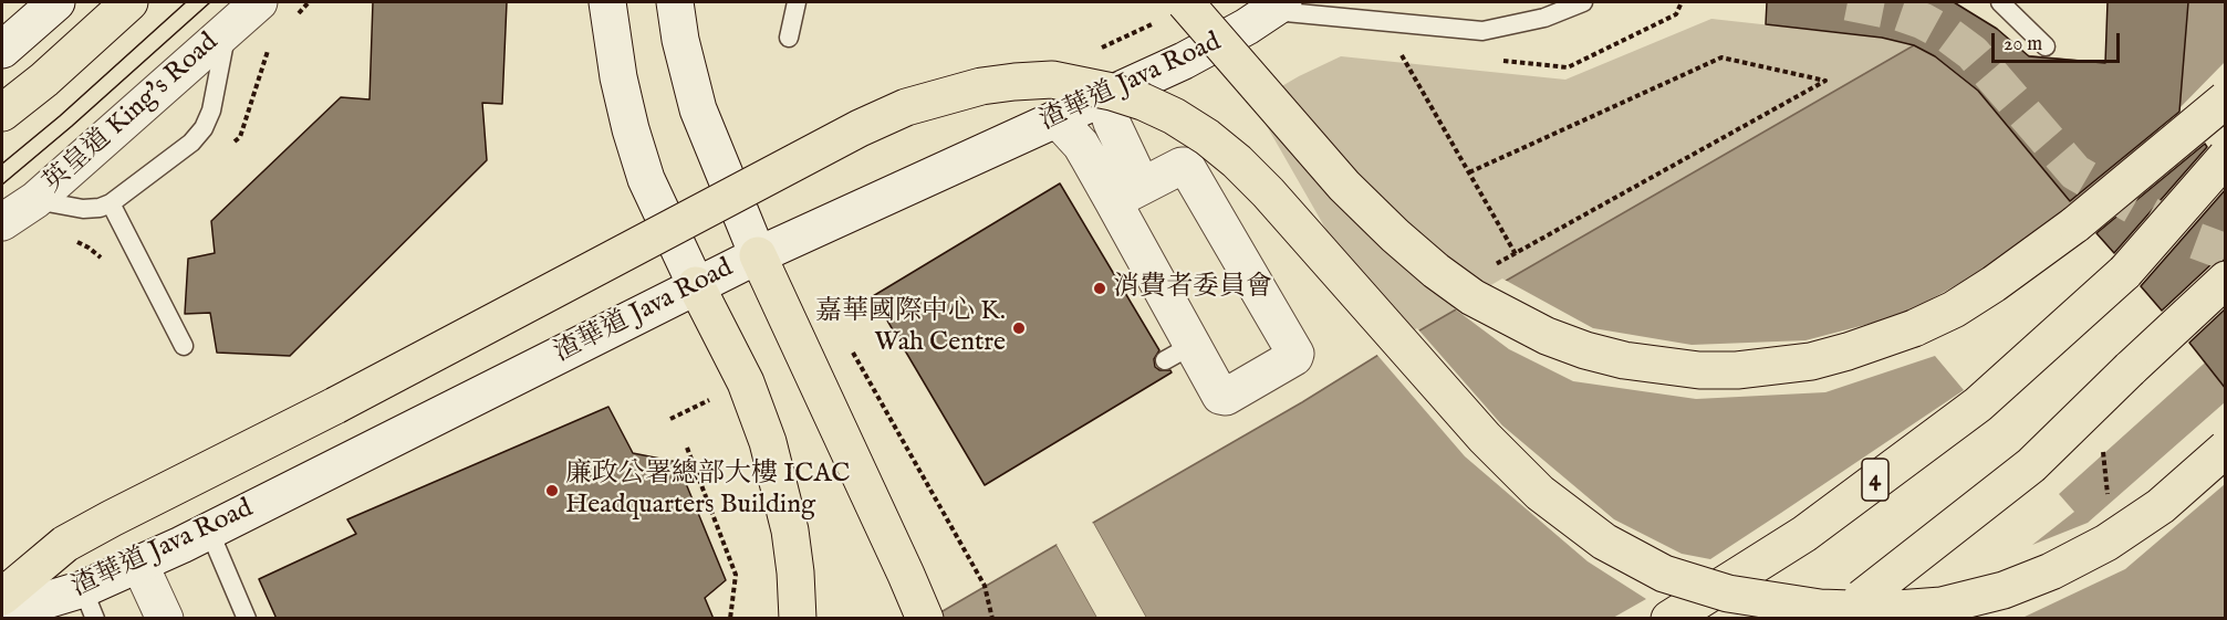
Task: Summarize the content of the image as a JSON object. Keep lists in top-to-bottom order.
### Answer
{
  "streets": {
    "highway": ["4"],
    "main road": ["渣華道 Java Road", "英皇道 King's Road"]
  },
  "places": ["消費者委員會", "嘉華國際中心 K. Wah Centre", "廉政公署總部大樓 ICAC Headquarters Building"],
  "scale_bar": "20 m"
}
